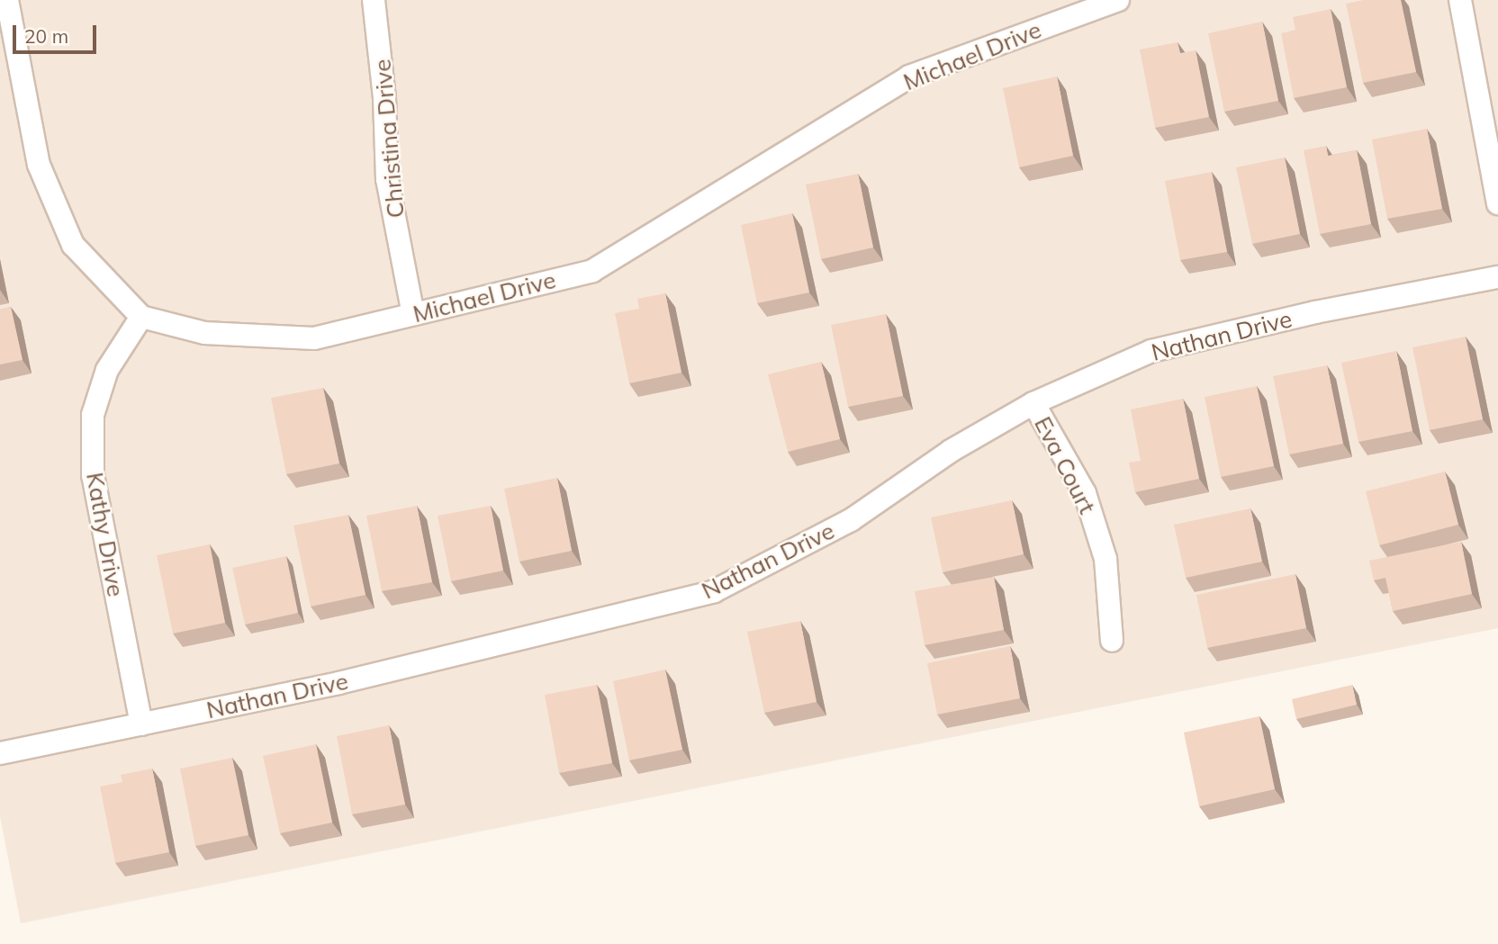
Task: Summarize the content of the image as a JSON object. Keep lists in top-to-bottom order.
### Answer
{
  "streets": {
    "street": [
      "Michael Drive",
      "Christina Drive",
      "Nathan Drive",
      "Eva Court",
      "Kathy Drive"
    ]
  },
  "crossings": [
    ["Michael Drive", "Christina Drive"],
    ["Michael Drive", "Kathy Drive"],
    ["Nathan Drive", "Eva Court"],
    ["Nathan Drive", "Kathy Drive"]
  ],
  "scale_bar": "20 m"
}
